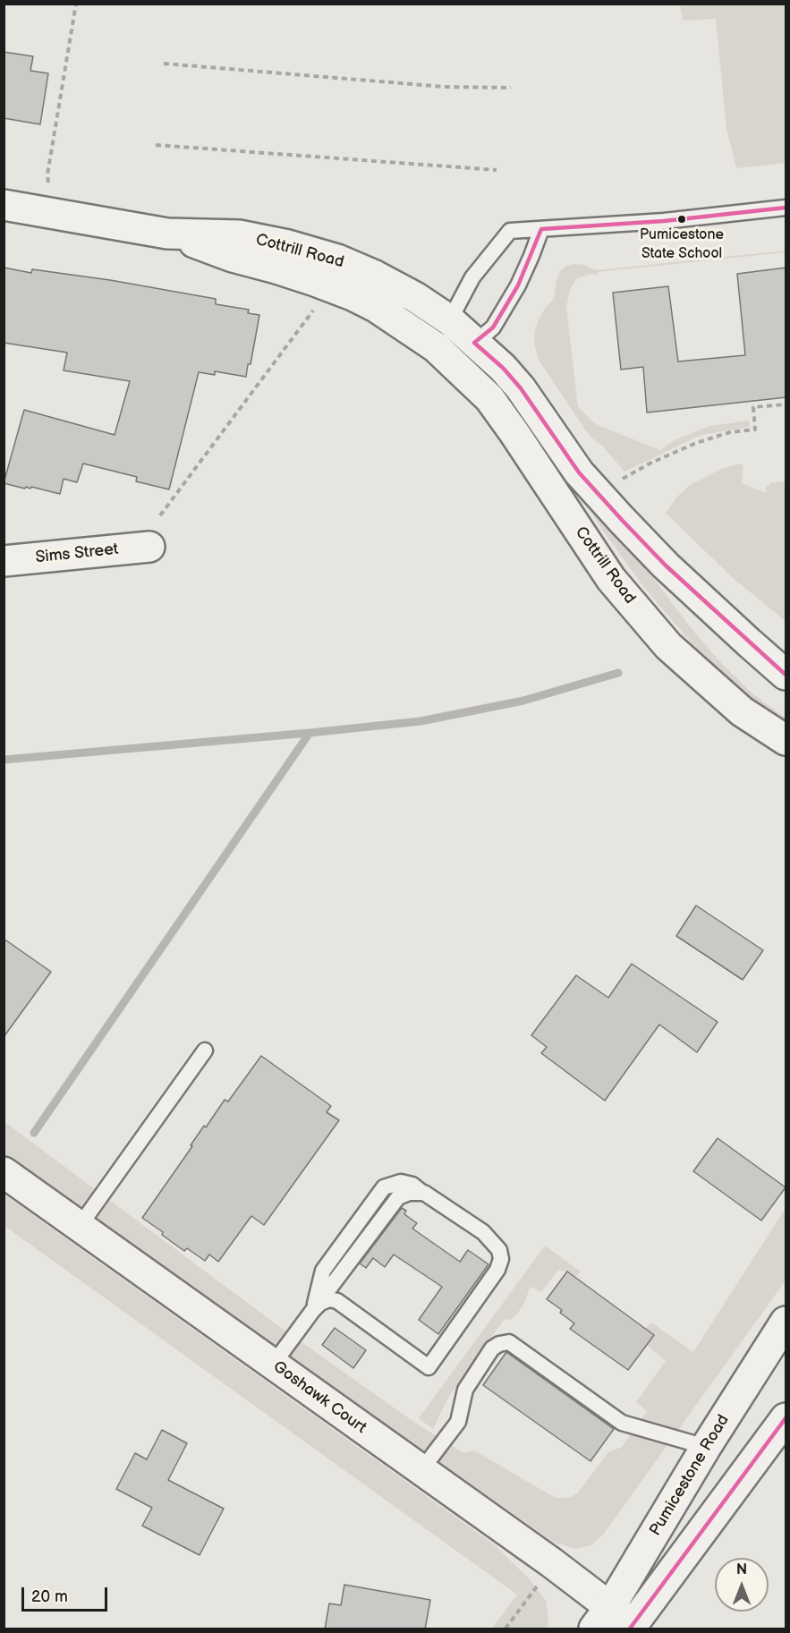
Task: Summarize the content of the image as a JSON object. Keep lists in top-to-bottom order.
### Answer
{
  "streets": {
    "street": [
      "Cottrill Road",
      "Sims Street",
      "Goshawk Court",
      "Pumicestone Road"
    ]
  },
  "crossings": [
    ["Goshawk Court", "Pumicestone Road"]
  ],
  "places": ["Pumicestone State School"],
  "scale_bar": "20 m",
  "north": "top"
}
